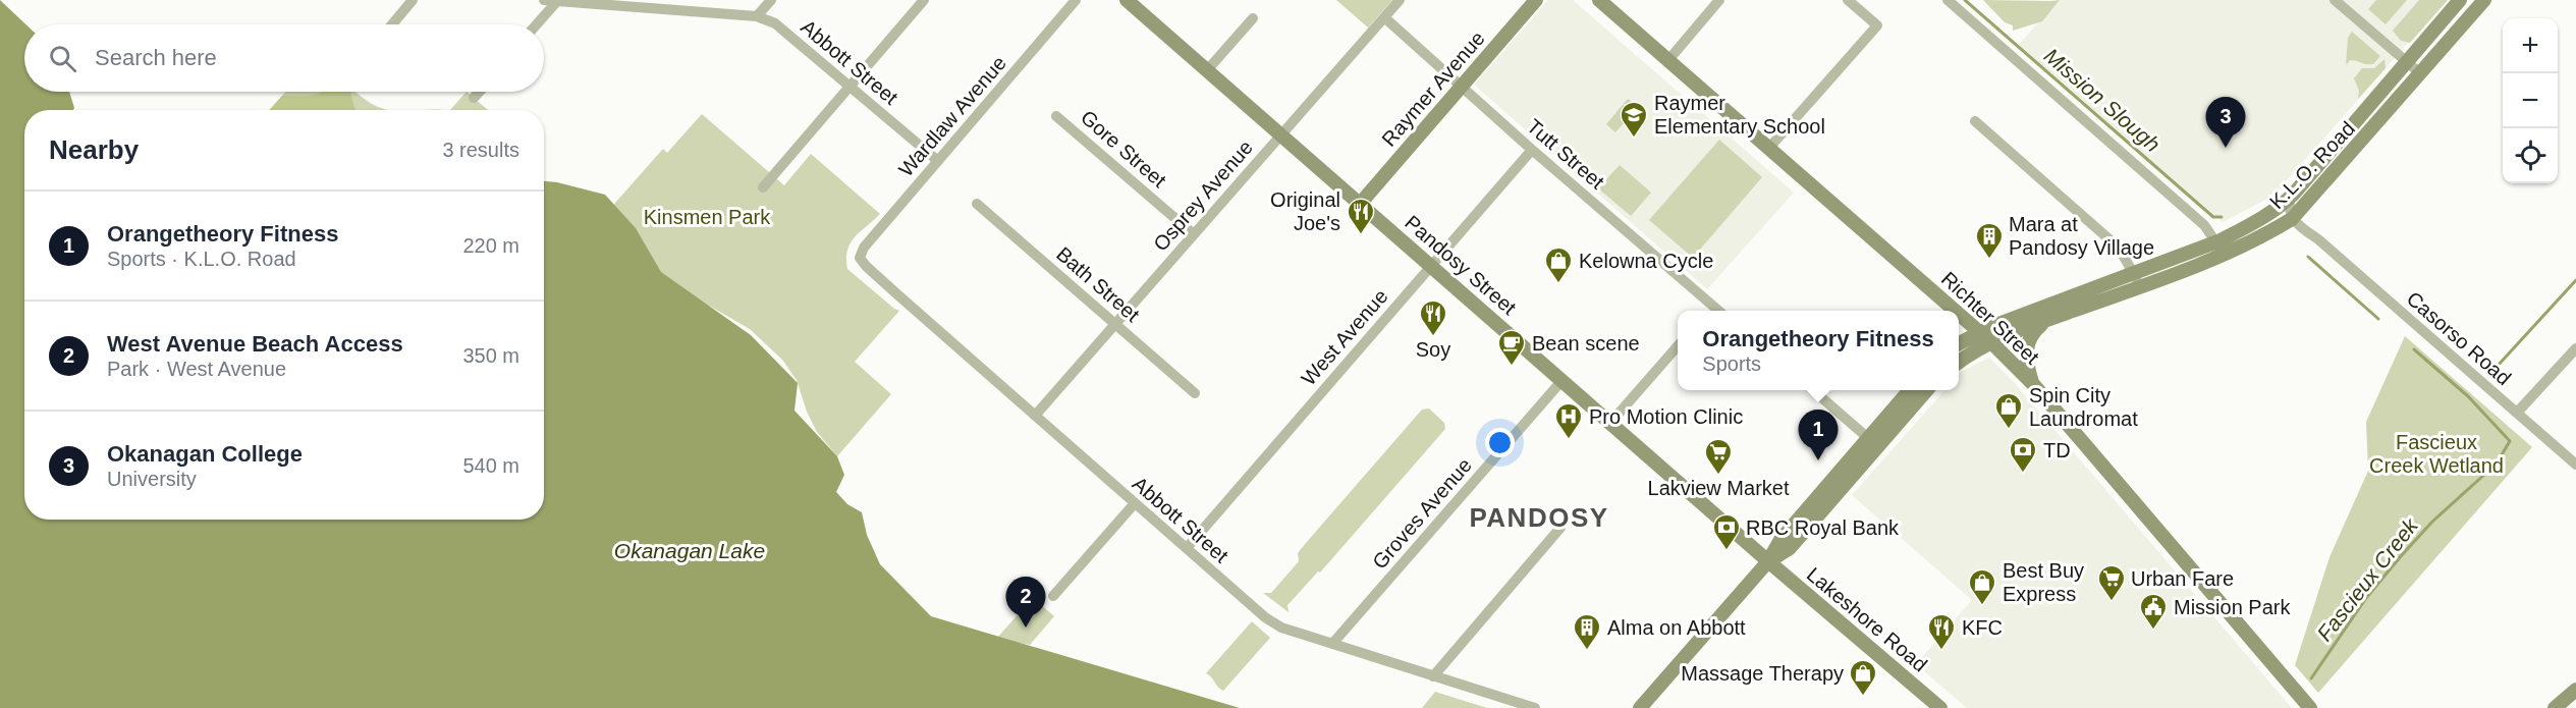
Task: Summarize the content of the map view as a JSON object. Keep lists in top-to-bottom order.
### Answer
{
  "streets": {
    "main road": [
      "Raymer Avenue",
      "K.L.O. Road",
      "Pandosy Street",
      "Richter Street",
      "Lakeshore Road"
    ],
    "street": [
      "Abbott Street",
      "Wardlaw Avenue",
      "Gore Street",
      "Tutt Street",
      "Osprey Avenue",
      "Bath Street",
      "West Avenue",
      "Casorso Road",
      "Groves Avenue"
    ]
  },
  "crossings": [
    ["Abbott Street", "Wardlaw Avenue"],
    ["Abbott Street", "Osprey Avenue"],
    ["Abbott Street", "West Avenue"],
    ["Abbott Street", "Groves Avenue"],
    ["Raymer Avenue", "Tutt Street"],
    ["Raymer Avenue", "Pandosy Street"],
    ["Gore Street", "Osprey Avenue"],
    ["Tutt Street", "Osprey Avenue"],
    ["Tutt Street", "West Avenue"],
    ["K.L.O. Road", "Richter Street"],
    ["K.L.O. Road", "Casorso Road"],
    ["Osprey Avenue", "Pandosy Street"],
    ["Osprey Avenue", "Bath Street"],
    ["Pandosy Street", "West Avenue"],
    ["Pandosy Street", "Groves Avenue"],
    ["Pandosy Street", "Lakeshore Road"]
  ],
  "districts": ["PANDOSY"],
  "water": ["Mission Slough", "Okanagan Lake", "Fascieux Creek"],
  "parks": ["Kinsmen Park", "Fascieux Creek Wetland"],
  "places": {
    "school or university": ["Raymer Elementary School"],
    "restaurant": ["Original Joe's", "Soy", "KFC"],
    "building": ["Mara at Pandosy Village", "Alma on Abbott"],
    "shop": [
      "Kelowna Cycle",
      "Spin City Laundromat",
      "Best Buy Express",
      "Massage Therapy"
    ],
    "cafe": ["Bean scene"],
    "hospital": ["Pro Motion Clinic"],
    "bank": ["TD", "RBC Royal Bank"],
    "supermarket": ["Lakview Market", "Urban Fare"],
    "public building": ["Mission Park"]
  },
  "page": {
    "map_buttons": ["+", "−"],
    "search": "Search here",
    "pins": ["3", "1", "2"],
    "heading": ["Nearby", "3 results"],
    "list": [
      {
        "mark": "1",
        "name": "Orangetheory Fitness",
        "note": "Sports · K.L.O. Road",
        "value": "220 m"
      },
      {
        "mark": "2",
        "name": "West Avenue Beach Access",
        "note": "Park · West Avenue",
        "value": "350 m"
      },
      {
        "mark": "3",
        "name": "Okanagan College",
        "note": "University",
        "value": "540 m"
      }
    ],
    "popup": ["Orangetheory Fitness", "Sports"]
  }
}
